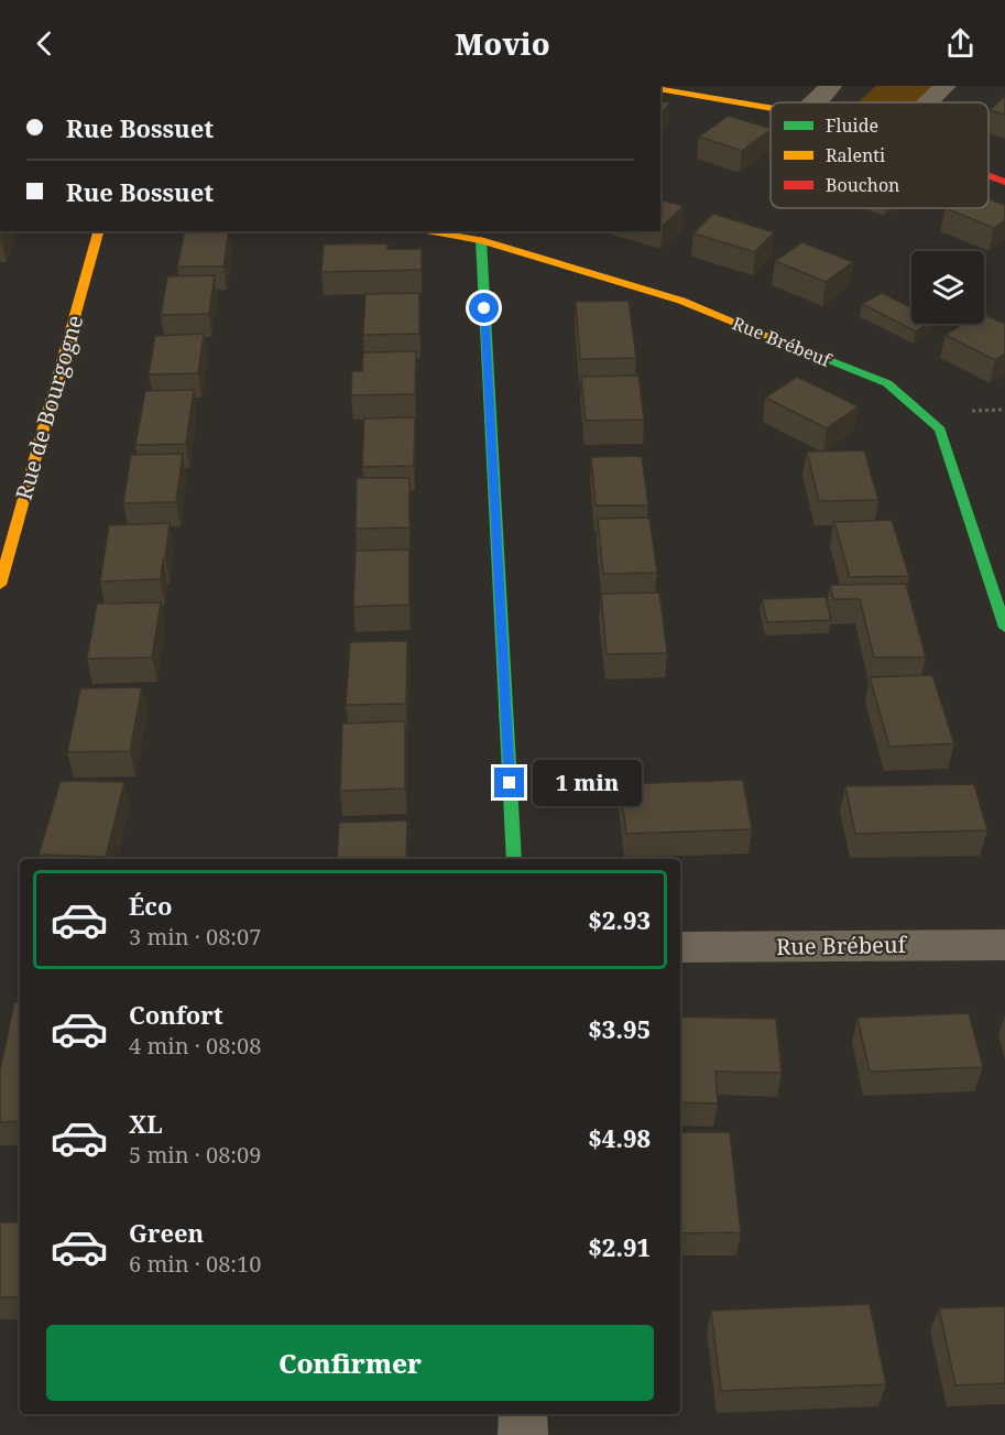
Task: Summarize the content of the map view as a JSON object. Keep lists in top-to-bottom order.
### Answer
{
  "streets": {
    "street": ["Rue Brébeuf", "Rue de Bourgogne"]
  },
  "legend": ["Fluide", "Ralenti", "Bouchon"],
  "page": {
    "header": "Movio",
    "banner": ["Rue Bossuet", "Rue Bossuet"],
    "bubble": "1 min",
    "list": [
      {
        "name": "Éco",
        "note": "3 min · 08:07",
        "value": "$2.93"
      },
      {
        "name": "Confort",
        "note": "4 min · 08:08",
        "value": "$3.95"
      },
      {
        "name": "XL",
        "note": "5 min · 08:09",
        "value": "$4.98"
      },
      {
        "name": "Green",
        "note": "6 min · 08:10",
        "value": "$2.91"
      }
    ],
    "buttons": "Confirmer"
  }
}
